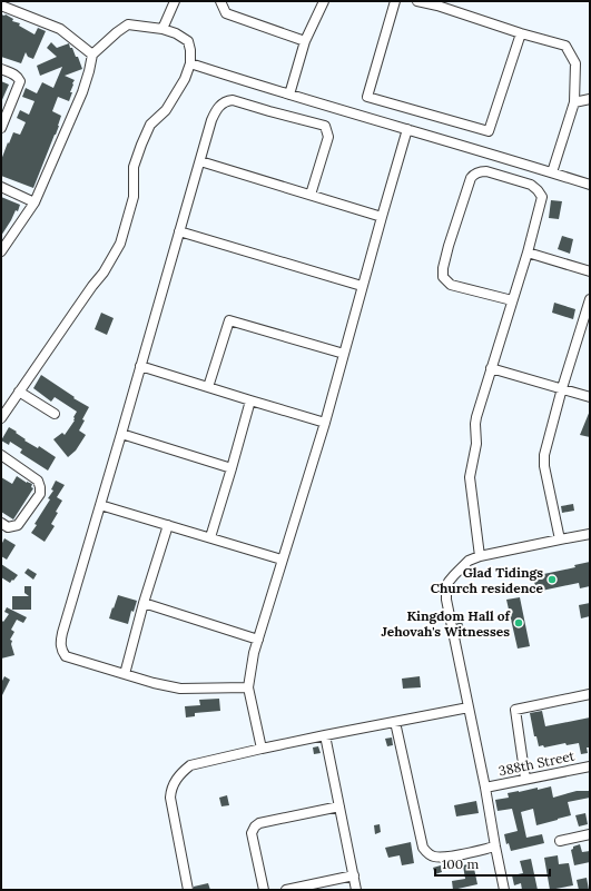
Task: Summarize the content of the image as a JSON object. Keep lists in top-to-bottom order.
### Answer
{
  "streets": {
    "street": ["388th Street"]
  },
  "places": ["Glad Tidings Church residence", "Kingdom Hall of Jehovah's Witnesses"],
  "scale_bar": "100 m"
}
